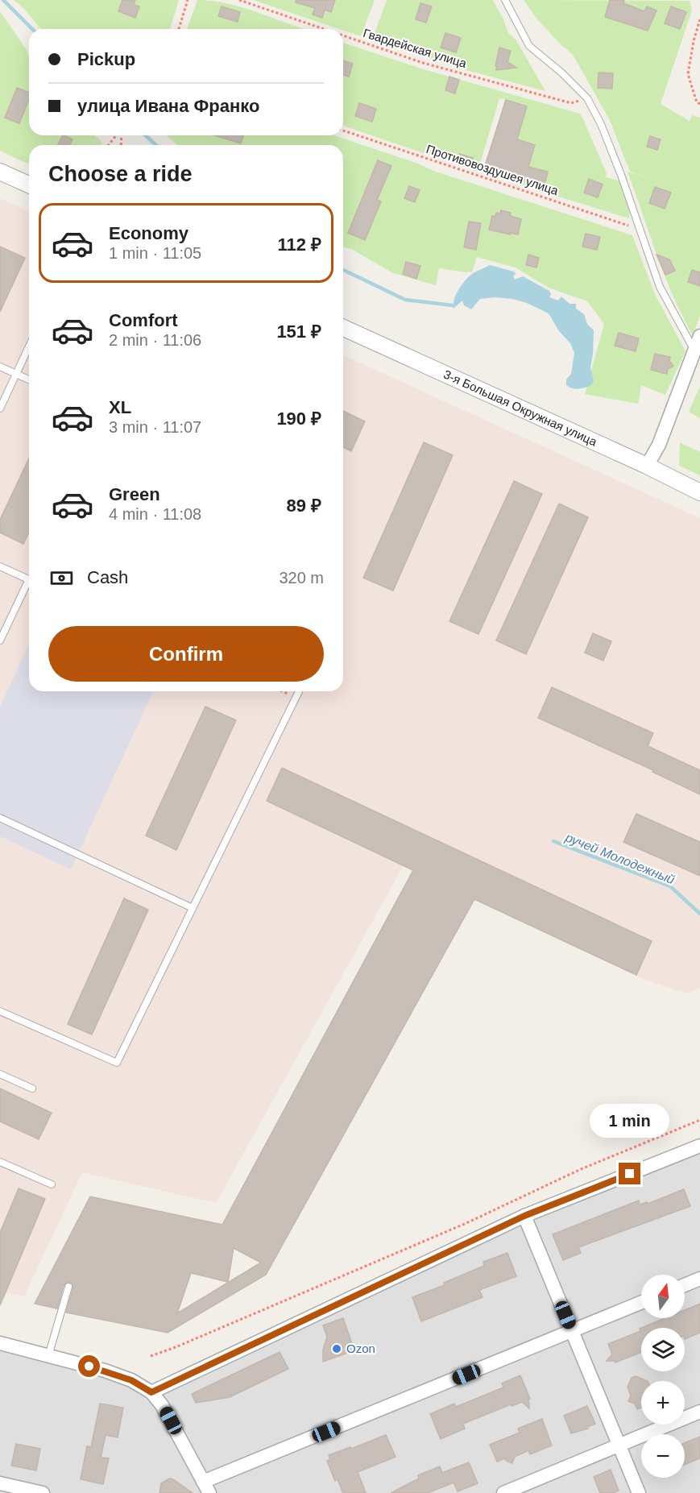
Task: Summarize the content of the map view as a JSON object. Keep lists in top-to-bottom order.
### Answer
{
  "streets": {
    "street": ["3-я Большая Окружная улица"],
    "path": ["Гвардейская улица", "Противовоздушея улица"]
  },
  "water": ["ручей Молодежный"],
  "places": ["Ozon"],
  "north": "top",
  "page": {
    "banner": ["Pickup", "улица Ивана Франко"],
    "heading": "Choose a ride",
    "list": [
      {
        "name": "Economy",
        "note": "1 min · 11:05",
        "value": "112 ₽"
      },
      {
        "name": "Comfort",
        "note": "2 min · 11:06",
        "value": "151 ₽"
      },
      {
        "name": "XL",
        "note": "3 min · 11:07",
        "value": "190 ₽"
      },
      {
        "name": "Green",
        "note": "4 min · 11:08",
        "value": "89 ₽"
      }
    ],
    "pay": ["Cash", "320 m"],
    "buttons": "Confirm",
    "bubble": "1 min",
    "map_buttons": ["+", "−"]
  }
}
